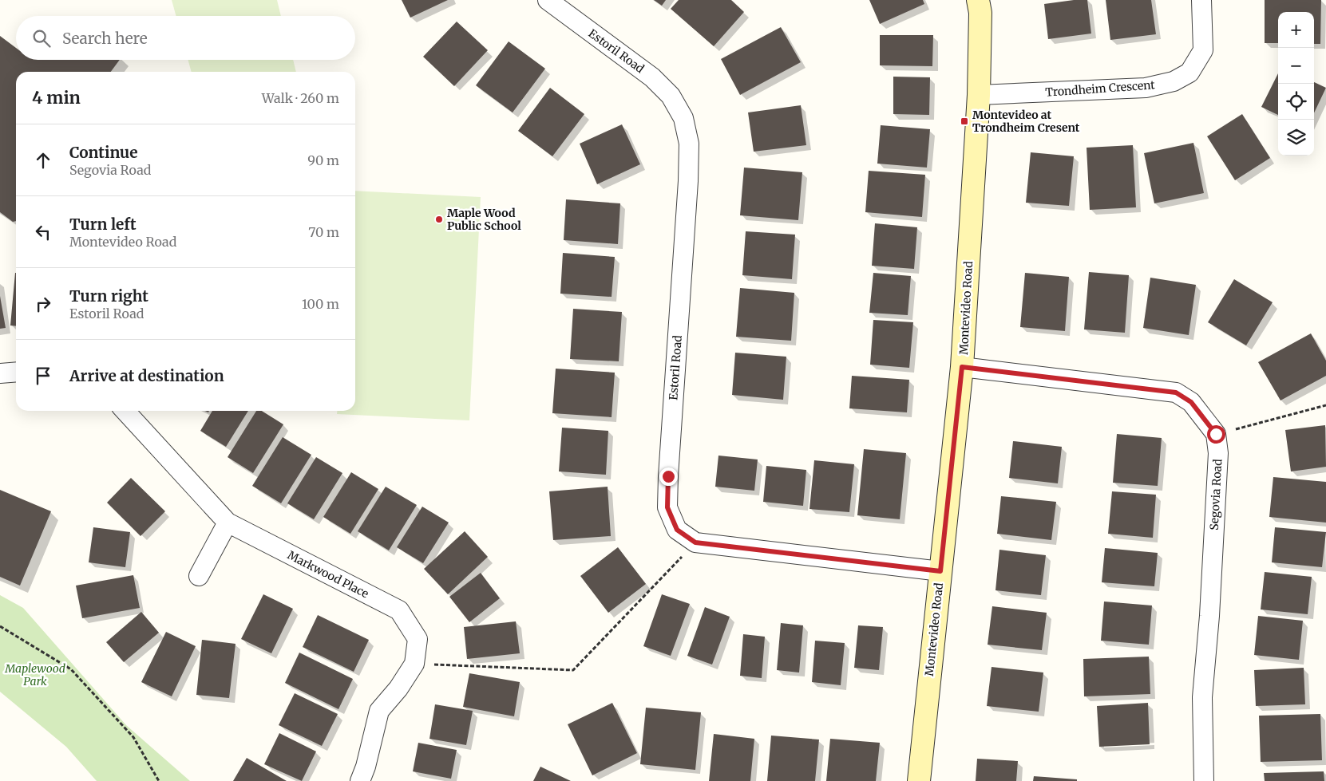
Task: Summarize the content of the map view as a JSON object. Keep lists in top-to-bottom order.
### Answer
{
  "streets": {
    "street": [
      "Estoril Road",
      "Trondheim Crescent",
      "Montevideo Road",
      "Segovia Road",
      "Markwood Place"
    ]
  },
  "crossings": [
    ["Estoril Road", "Montevideo Road"],
    ["Trondheim Crescent", "Montevideo Road"]
  ],
  "parks": ["Maplewood Park"],
  "places": {
    "transit": ["Montevideo at Trondheim Cresent"],
    "other": ["Maple Wood Public School"]
  },
  "page": {
    "map_buttons": ["+", "−"],
    "search": "Search here",
    "heading": ["4 min", "Walk · 260 m"],
    "list": [
      ["Continue", "Segovia Road", "90 m"],
      ["Turn left", "Montevideo Road", "70 m"],
      ["Turn right", "Estoril Road", "100 m"],
      "Arrive at destination"
    ]
  }
}
